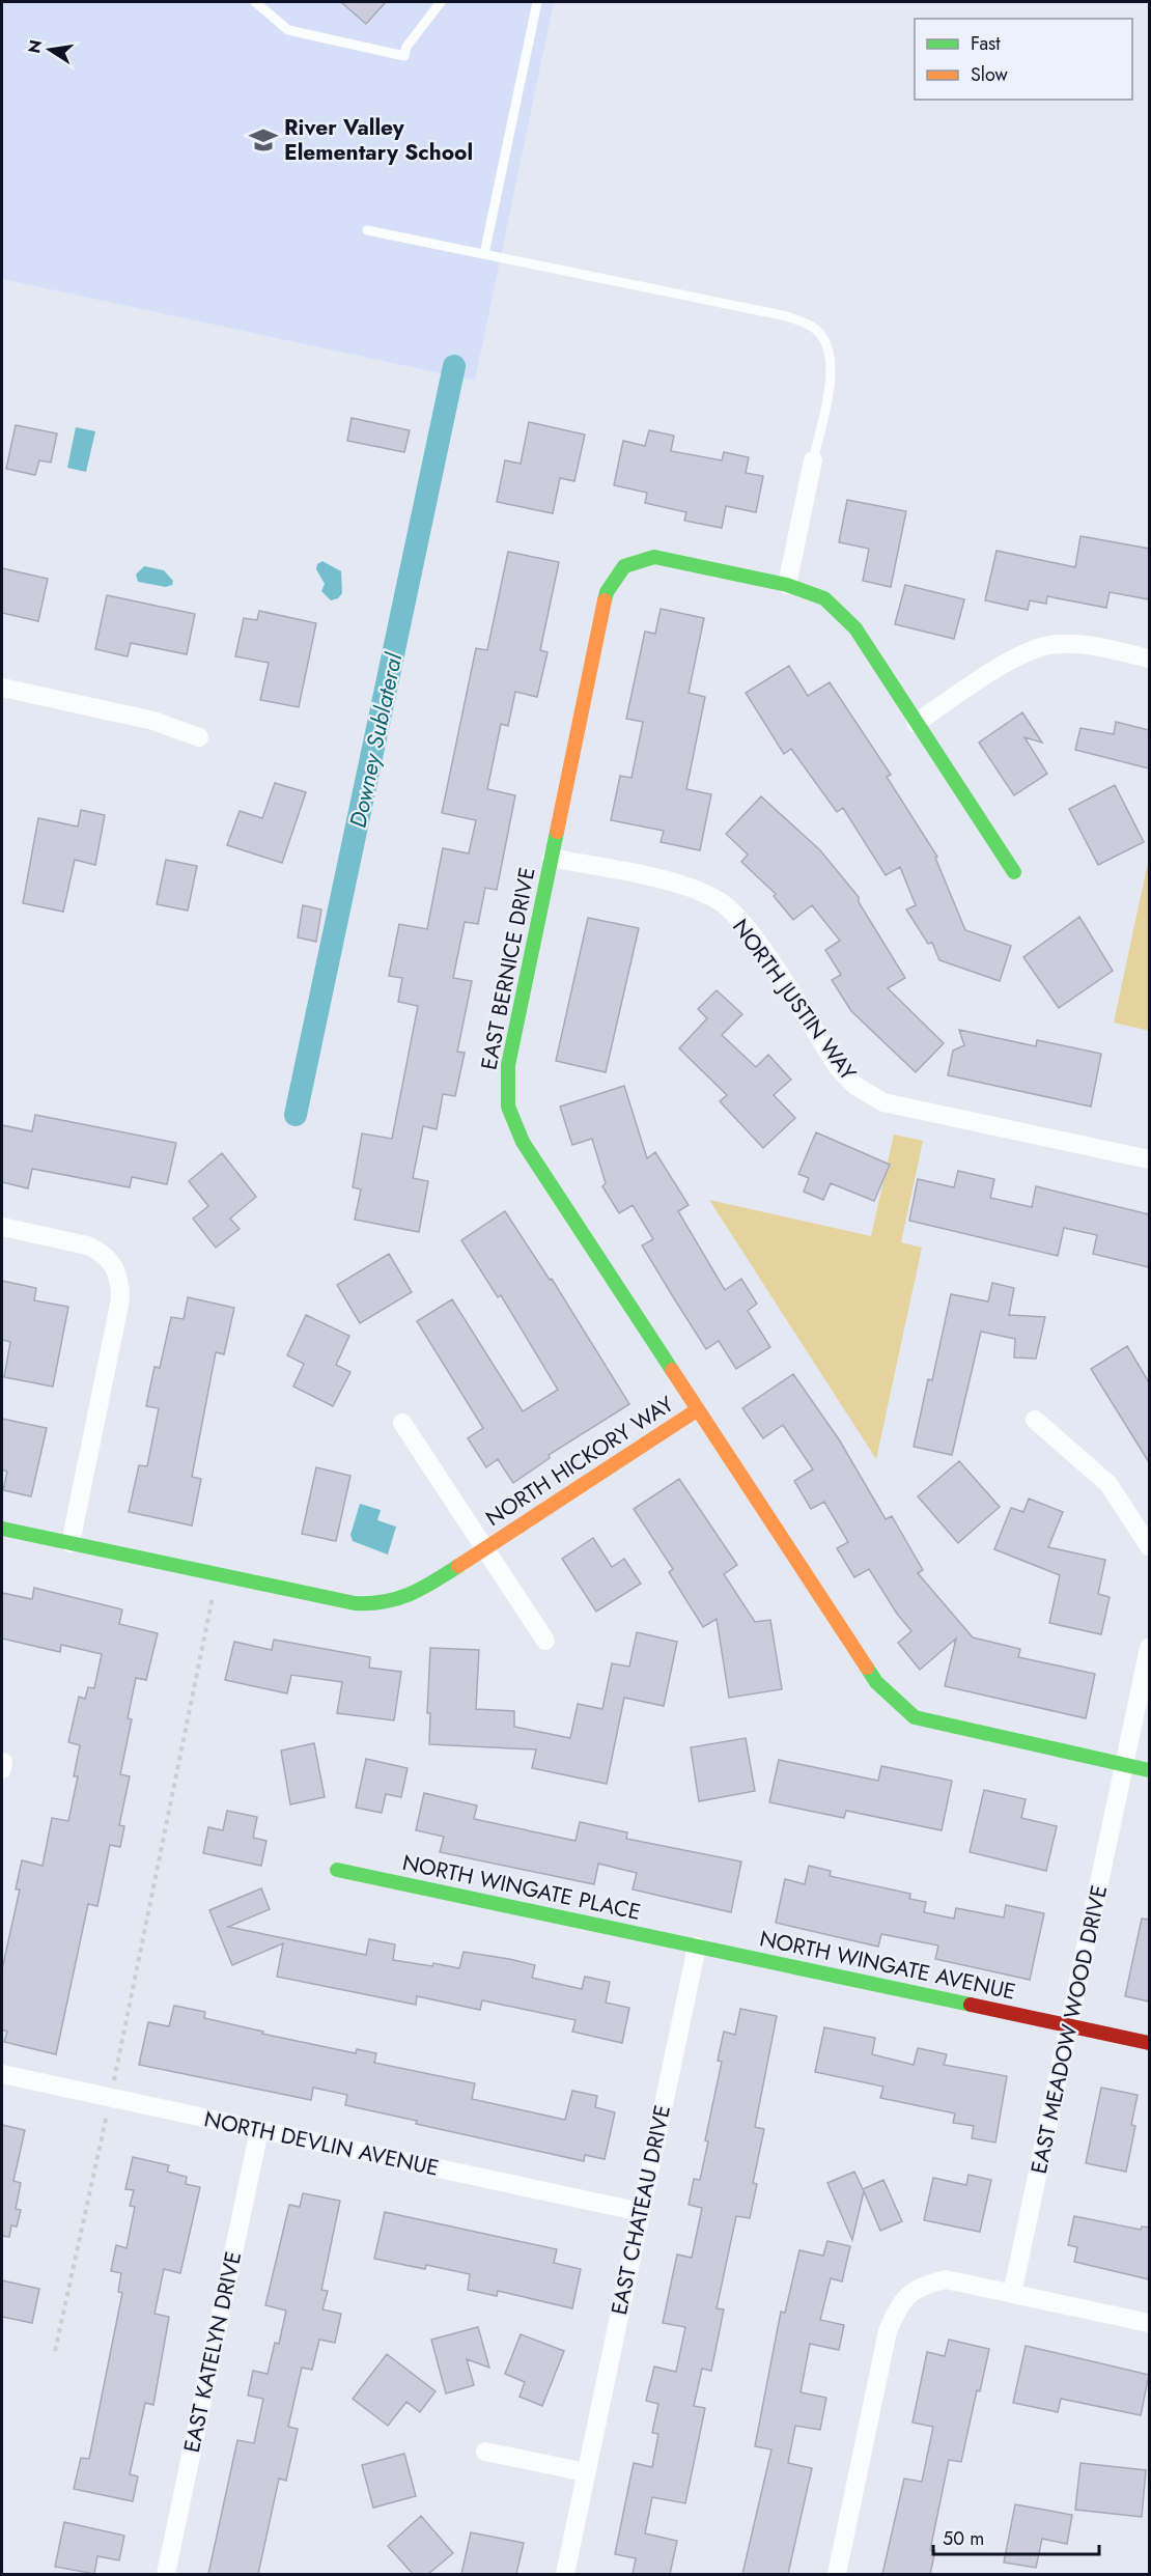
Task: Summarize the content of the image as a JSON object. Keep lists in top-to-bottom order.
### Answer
{
  "streets": {
    "street": [
      "EAST BERNICE DRIVE",
      "NORTH JUSTIN WAY",
      "NORTH HICKORY WAY",
      "NORTH WINGATE PLACE",
      "NORTH WINGATE AVENUE",
      "EAST MEADOW WOOD DRIVE",
      "NORTH DEVLIN AVENUE",
      "EAST CHATEAU DRIVE",
      "EAST KATELYN DRIVE"
    ]
  },
  "crossings": [
    ["EAST BERNICE DRIVE", "NORTH JUSTIN WAY"],
    ["EAST BERNICE DRIVE", "NORTH HICKORY WAY"],
    ["NORTH HICKORY WAY", "EAST MEADOW WOOD DRIVE"],
    ["NORTH WINGATE PLACE", "NORTH WINGATE AVENUE"],
    ["NORTH WINGATE PLACE", "EAST CHATEAU DRIVE"],
    ["NORTH WINGATE AVENUE", "EAST MEADOW WOOD DRIVE"],
    ["NORTH WINGATE AVENUE", "EAST CHATEAU DRIVE"],
    ["NORTH DEVLIN AVENUE", "EAST CHATEAU DRIVE"],
    ["NORTH DEVLIN AVENUE", "EAST KATELYN DRIVE"]
  ],
  "water": ["Downey Sublateral"],
  "places": {
    "school or university": ["River Valley Elementary School"]
  },
  "legend": ["Fast", "Slow"],
  "scale_bar": "50 m",
  "north": "left"
}
